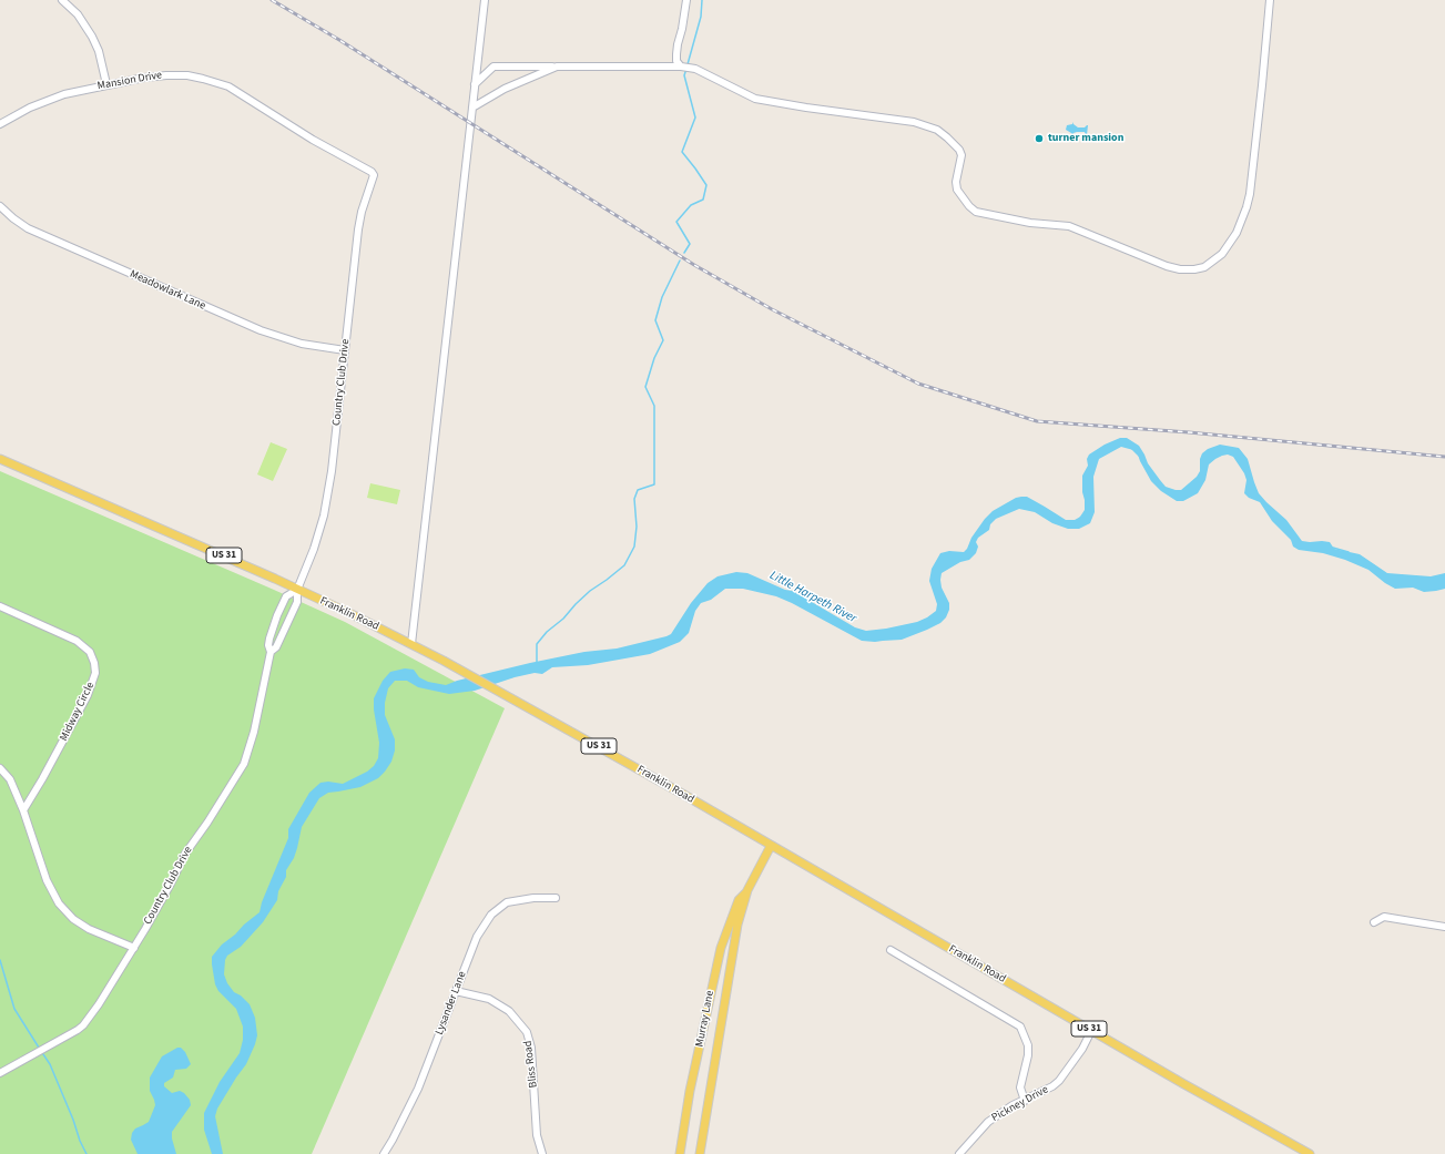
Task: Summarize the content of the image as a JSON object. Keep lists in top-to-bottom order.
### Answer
{
  "streets": {
    "main road": ["US 31", "Franklin Road", "Murray Lane"],
    "street": [
      "Mansion Drive",
      "Meadowlark Lane",
      "Country Club Drive",
      "Midway Circle",
      "Lysander Lane",
      "Bliss Road",
      "Pickney Drive"
    ]
  },
  "crossings": [
    ["Mansion Drive", "Country Club Drive"],
    ["Meadowlark Lane", "Country Club Drive"],
    ["Country Club Drive", "Franklin Road"],
    ["Franklin Road", "Murray Lane"],
    ["Franklin Road", "Pickney Drive"],
    ["Lysander Lane", "Bliss Road"]
  ],
  "water": ["Little Harpeth River"],
  "places": ["turner mansion"]
}
